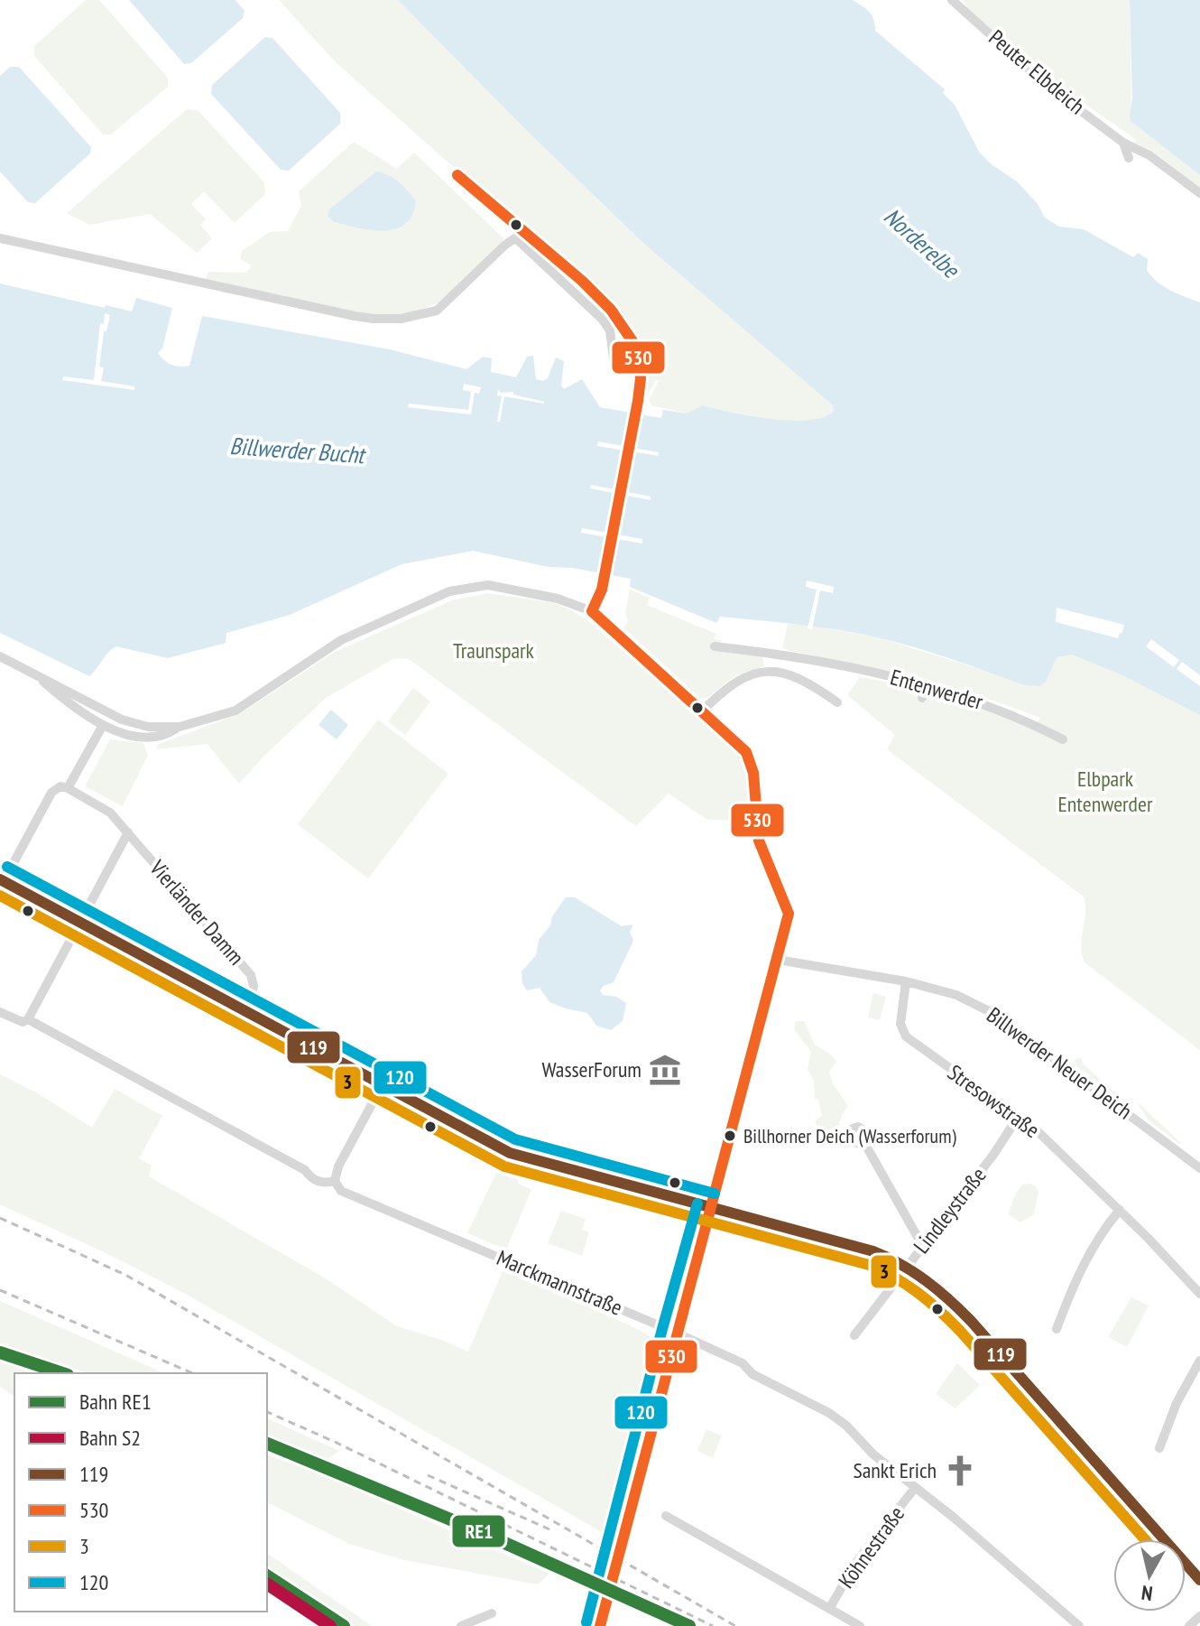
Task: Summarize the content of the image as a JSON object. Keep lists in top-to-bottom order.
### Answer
{
  "streets": {
    "street": [
      "Peuter Elbdeich",
      "Entenwerder",
      "Vierländer Damm",
      "Billwerder Neuer Deich",
      "Stresowstraße",
      "Lindleystraße",
      "Marckmannstraße",
      "Köhnestraße"
    ]
  },
  "crossings": [
    ["Billwerder Neuer Deich", "Stresowstraße"],
    ["Stresowstraße", "Lindleystraße"],
    ["Marckmannstraße", "Köhnestraße"]
  ],
  "water": ["Norderelbe", "Billwerder Bucht"],
  "parks": ["Traunspark", "Elbpark Entenwerder"],
  "places": {
    "museum": ["WasserForum"],
    "other": ["Billhorner Deich (Wasserforum)"],
    "church": ["Sankt Erich"]
  },
  "lines": [
    "transit line 530",
    "transit line 120",
    "transit line 119",
    "transit line 3",
    "rail line RE1",
    "rail line S2"
  ],
  "legend": [
    "Bahn RE1",
    "Bahn S2",
    "119",
    "530",
    "3",
    "120"
  ],
  "north": "bottom"
}
